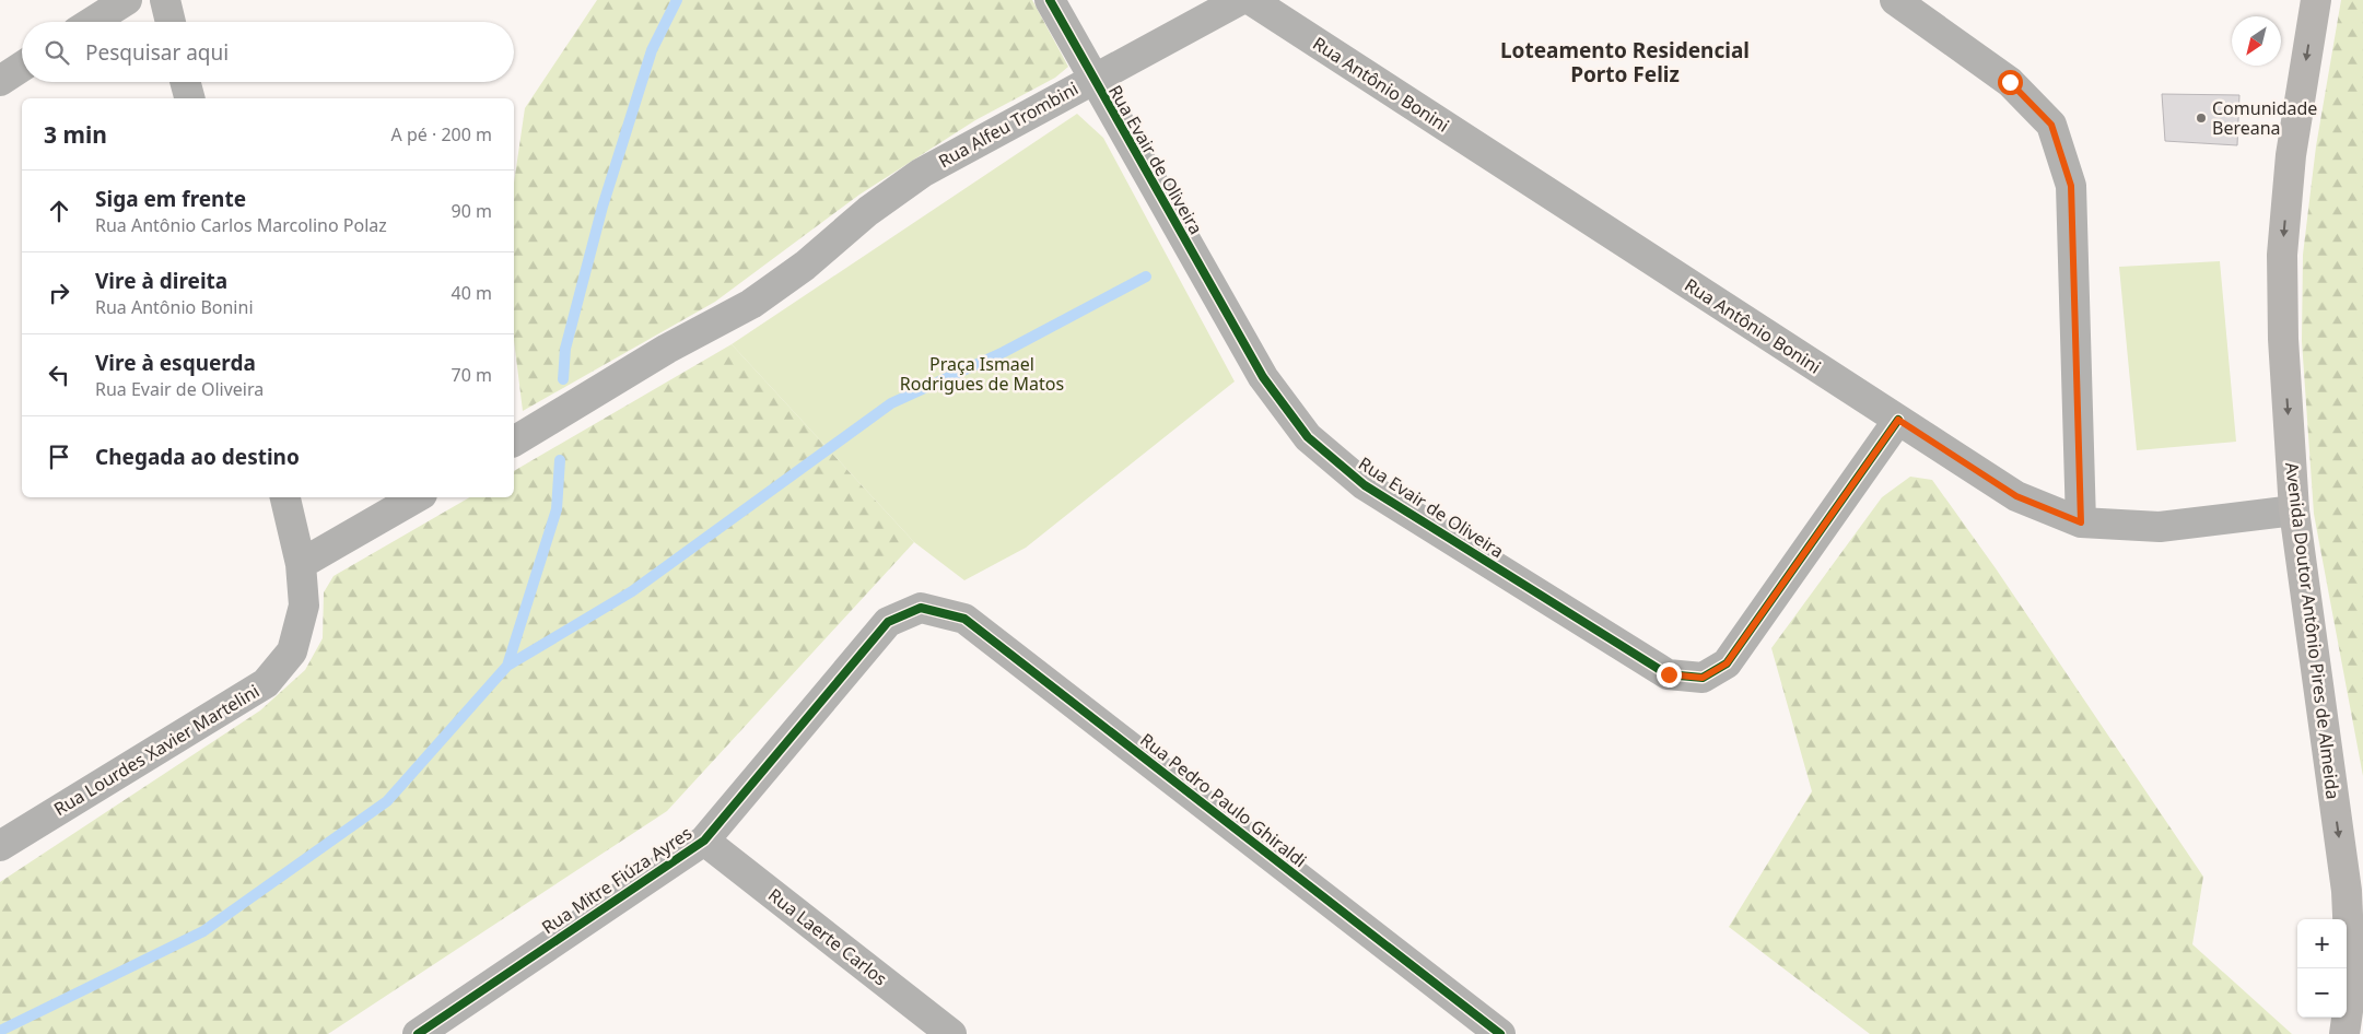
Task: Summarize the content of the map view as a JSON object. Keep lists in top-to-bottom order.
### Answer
{
  "streets": {
    "main road": ["Avenida Doutor Antônio Pires de Almeida"],
    "street": [
      "Rua Antônio Bonini",
      "Rua Alfeu Trombini",
      "Rua Evair de Oliveira",
      "Rua Lourdes Xavier Martelini",
      "Rua Pedro Paulo Ghiraldi",
      "Rua Mitre Fiúza Ayres",
      "Rua Laerte Carlos"
    ]
  },
  "crossings": [
    ["Rua Antônio Bonini", "Rua Evair de Oliveira"],
    ["Rua Antônio Bonini", "Avenida Doutor Antônio Pires de Almeida"],
    ["Rua Alfeu Trombini", "Rua Evair de Oliveira"],
    ["Rua Pedro Paulo Ghiraldi", "Rua Mitre Fiúza Ayres"],
    ["Rua Mitre Fiúza Ayres", "Rua Laerte Carlos"]
  ],
  "one_way": ["Avenida Doutor Antônio Pires de Almeida"],
  "districts": ["Loteamento Residencial Porto Feliz"],
  "parks": ["Praça Ismael Rodrigues de Matos"],
  "places": ["Comunidade Bereana"],
  "north": "bottom left",
  "page": {
    "search": "Pesquisar aqui",
    "heading": ["3 min", "A pé · 200 m"],
    "list": [
      ["Siga em frente", "Rua Antônio Carlos Marcolino Polaz", "90 m"],
      ["Vire à direita", "Rua Antônio Bonini", "40 m"],
      ["Vire à esquerda", "Rua Evair de Oliveira", "70 m"],
      "Chegada ao destino"
    ],
    "map_buttons": ["+", "−"]
  }
}
